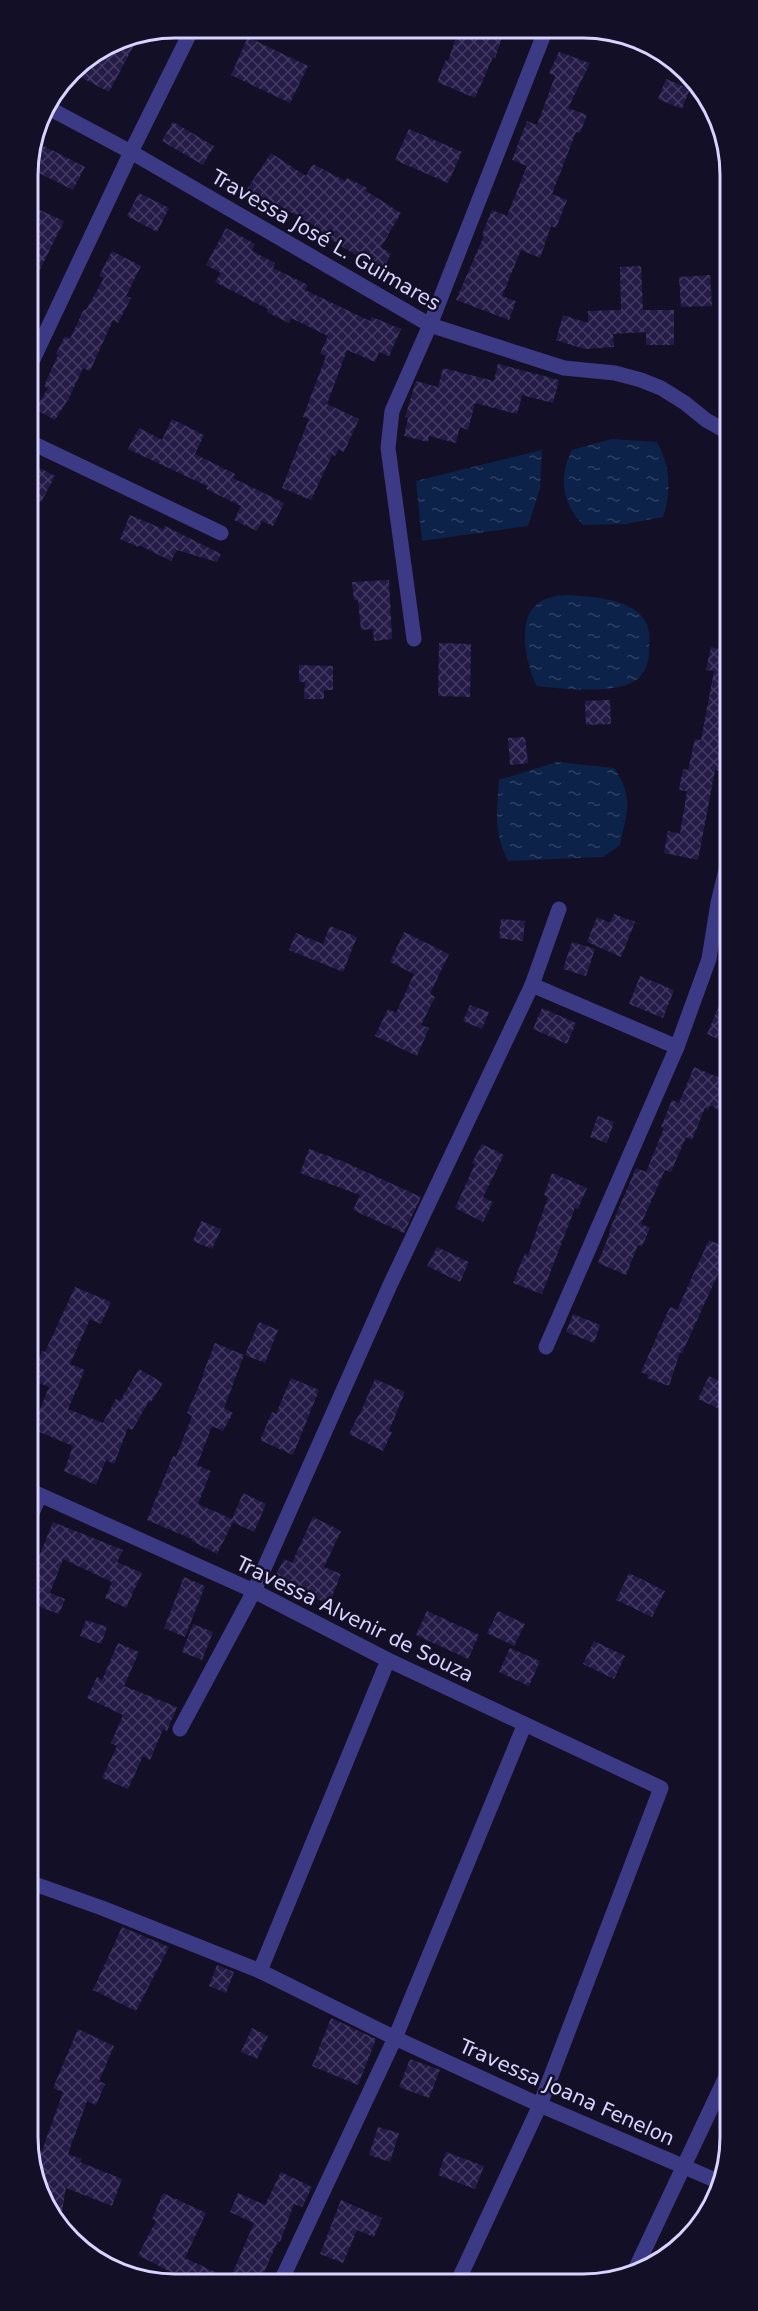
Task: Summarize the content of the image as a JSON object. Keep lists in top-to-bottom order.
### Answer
{
  "streets": {
    "street": ["Travessa José L. Guimares", "Travessa Alvenir de Souza", "Travessa Joana Fenelon"]
  },
  "crossings": [
    ["Travessa Alvenir de Souza", "Travessa Joana Fenelon"]
  ]
}
